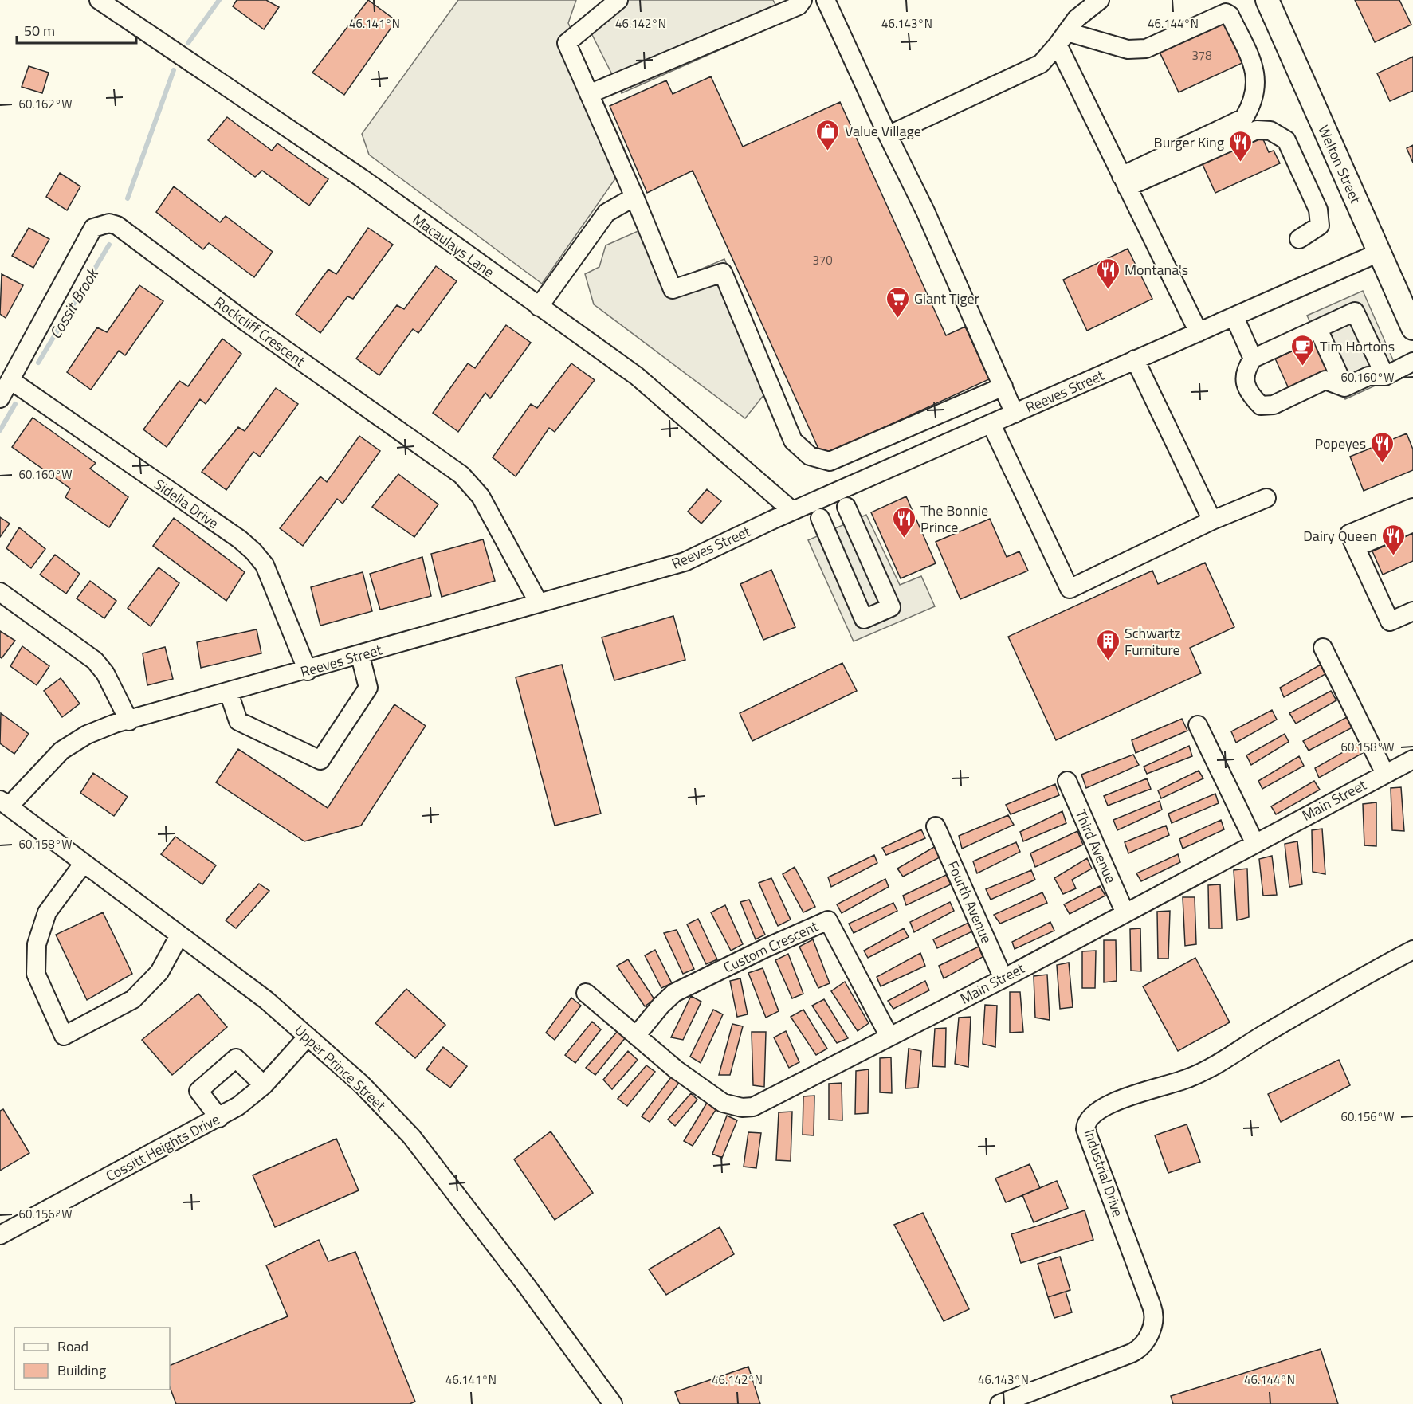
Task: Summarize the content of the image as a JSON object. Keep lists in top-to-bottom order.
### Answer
{
  "streets": {
    "main road": ["Welton Street"],
    "street": [
      "Macaulays Lane",
      "Rockcliff Crescent",
      "Reeves Street",
      "Sidella Drive",
      "Main Street",
      "Third Avenue",
      "Fourth Avenue",
      "Custom Crescent",
      "Upper Prince Street",
      "Cossitt Heights Drive",
      "Industrial Drive"
    ]
  },
  "crossings": [
    ["Welton Street", "Reeves Street"],
    ["Macaulays Lane", "Reeves Street"],
    ["Rockcliff Crescent", "Reeves Street"],
    ["Rockcliff Crescent", "Sidella Drive"],
    ["Reeves Street", "Sidella Drive"],
    ["Reeves Street", "Upper Prince Street"],
    ["Main Street", "Third Avenue"],
    ["Main Street", "Fourth Avenue"],
    ["Main Street", "Custom Crescent"],
    ["Upper Prince Street", "Cossitt Heights Drive"]
  ],
  "water": ["Cossit Brook"],
  "places": {
    "shop": ["Value Village"],
    "restaurant": [
      "Burger King",
      "Montana's",
      "Popeyes",
      "The Bonnie Prince",
      "Dairy Queen"
    ],
    "supermarket": ["Giant Tiger"],
    "cafe": ["Tim Hortons"],
    "building": ["Schwartz Furniture"]
  },
  "house_numbers": ["378", "370"],
  "legend": ["Road", "Building"],
  "scale_bar": "50 m",
  "coordinates": [
    "46.141°N",
    "46.142°N",
    "46.143°N",
    "46.144°N",
    "60.162°W",
    "60.160°W",
    "60.158°W",
    "60.156°W"
  ]
}
